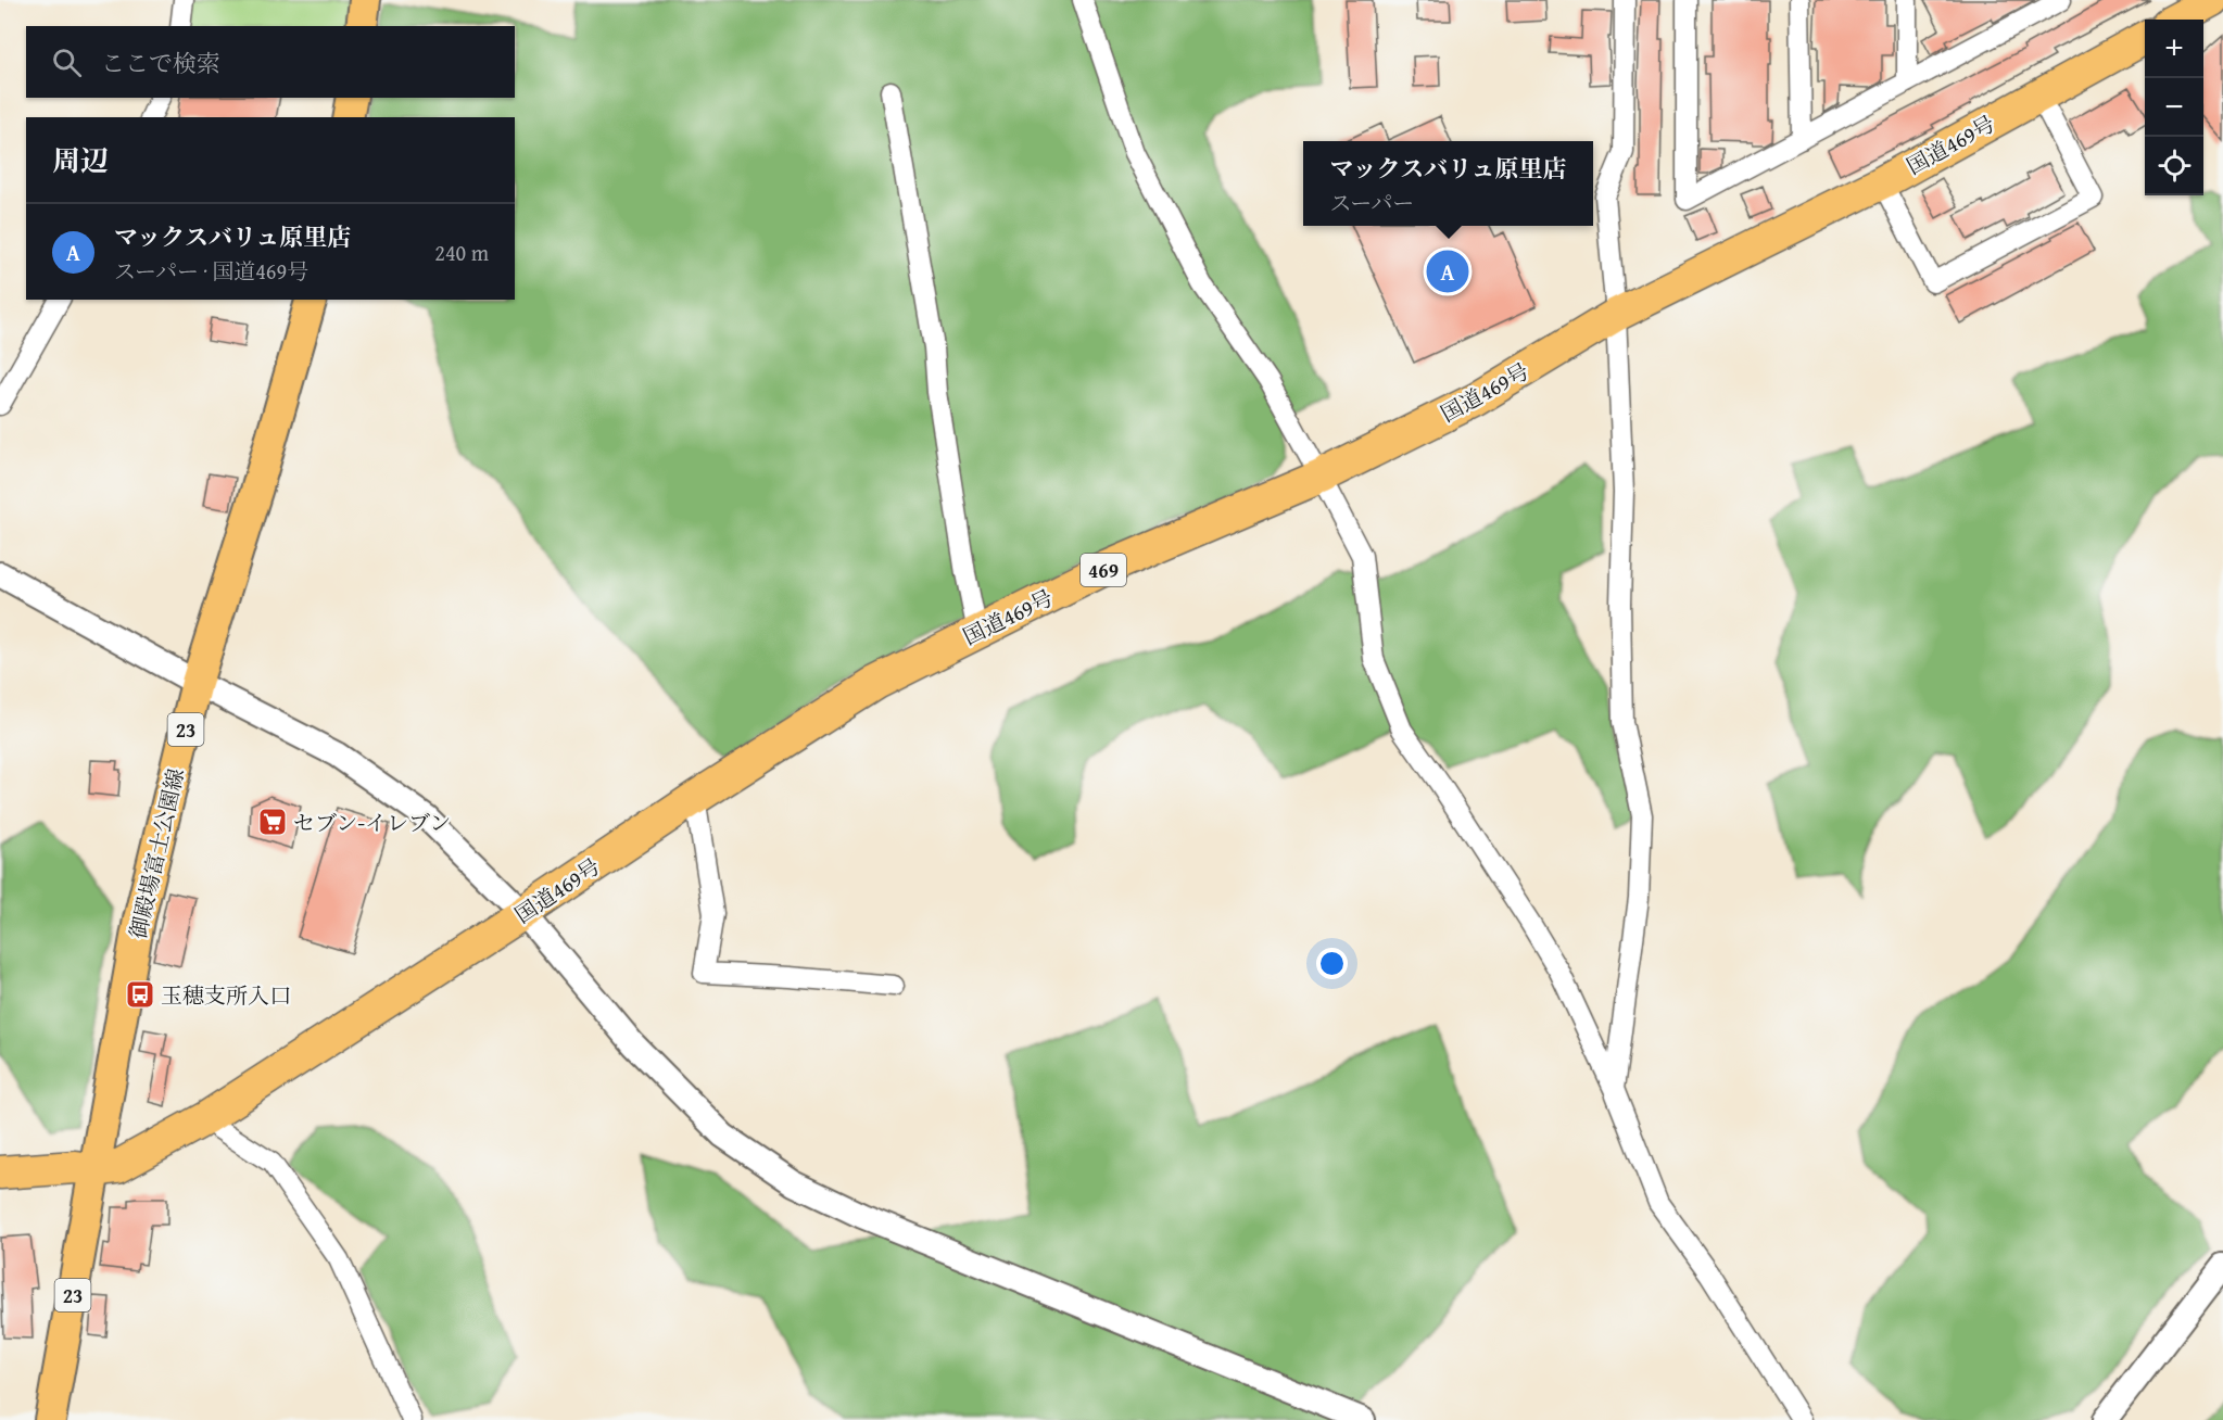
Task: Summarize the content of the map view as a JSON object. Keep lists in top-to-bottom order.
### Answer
{
  "streets": {
    "highway": ["国道469号", "469"],
    "main road": ["23", "御殿場富士公園線"]
  },
  "crossings": [
    ["国道469号", "御殿場富士公園線"]
  ],
  "places": {
    "supermarket": ["セブン-イレブン"],
    "bus stop": ["玉穂支所入口"]
  },
  "page": {
    "map_buttons": ["+", "−"],
    "search": "ここで検索",
    "heading": "周辺",
    "popup": ["マックスバリュ原里店", "スーパー"],
    "list": [
      {
        "mark": "A",
        "name": "マックスバリュ原里店",
        "note": "スーパー · 国道469号",
        "value": "240 m"
      }
    ],
    "pins": "A"
  }
}
